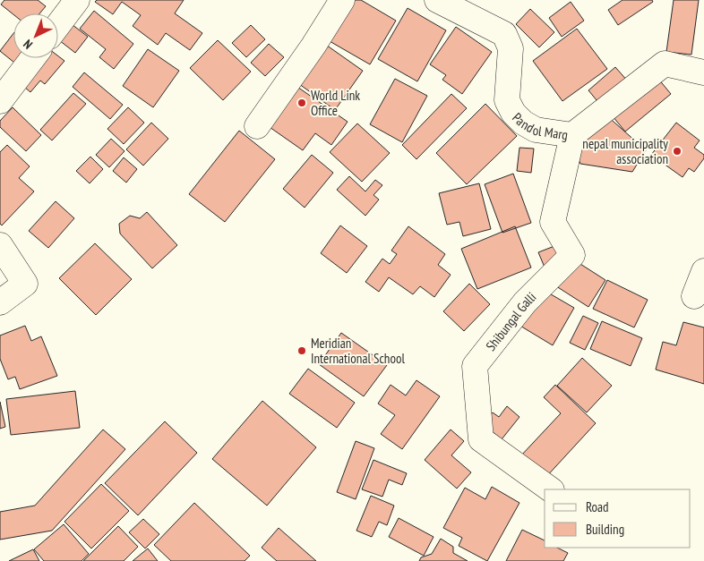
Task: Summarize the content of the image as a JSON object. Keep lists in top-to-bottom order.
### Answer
{
  "streets": {
    "street": ["Pandol Marg", "Shibungal Galli"]
  },
  "crossings": [
    ["Pandol Marg", "Shibungal Galli"]
  ],
  "places": ["World Link Office", "nepal municipality association", "Meridian International School"],
  "legend": ["Road", "Building"],
  "north": "bottom left"
}
